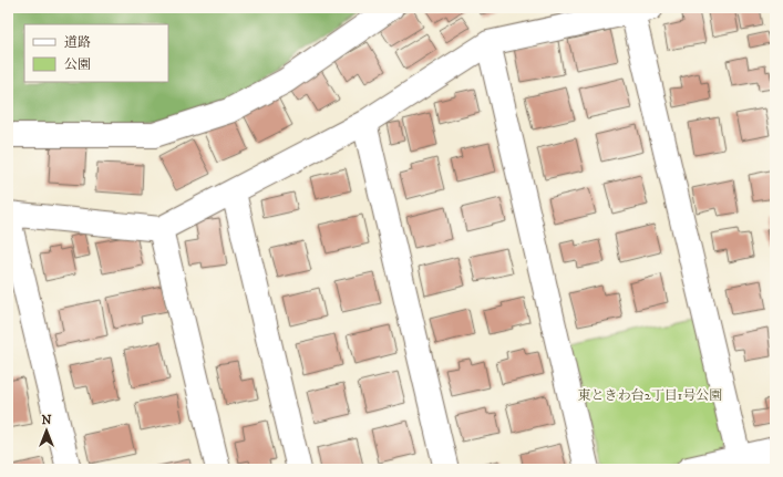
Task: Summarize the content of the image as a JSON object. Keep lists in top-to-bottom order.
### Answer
{
  "parks": ["東ときわ台2丁目1号公園"],
  "legend": ["道路", "公園"],
  "north": "top"
}
